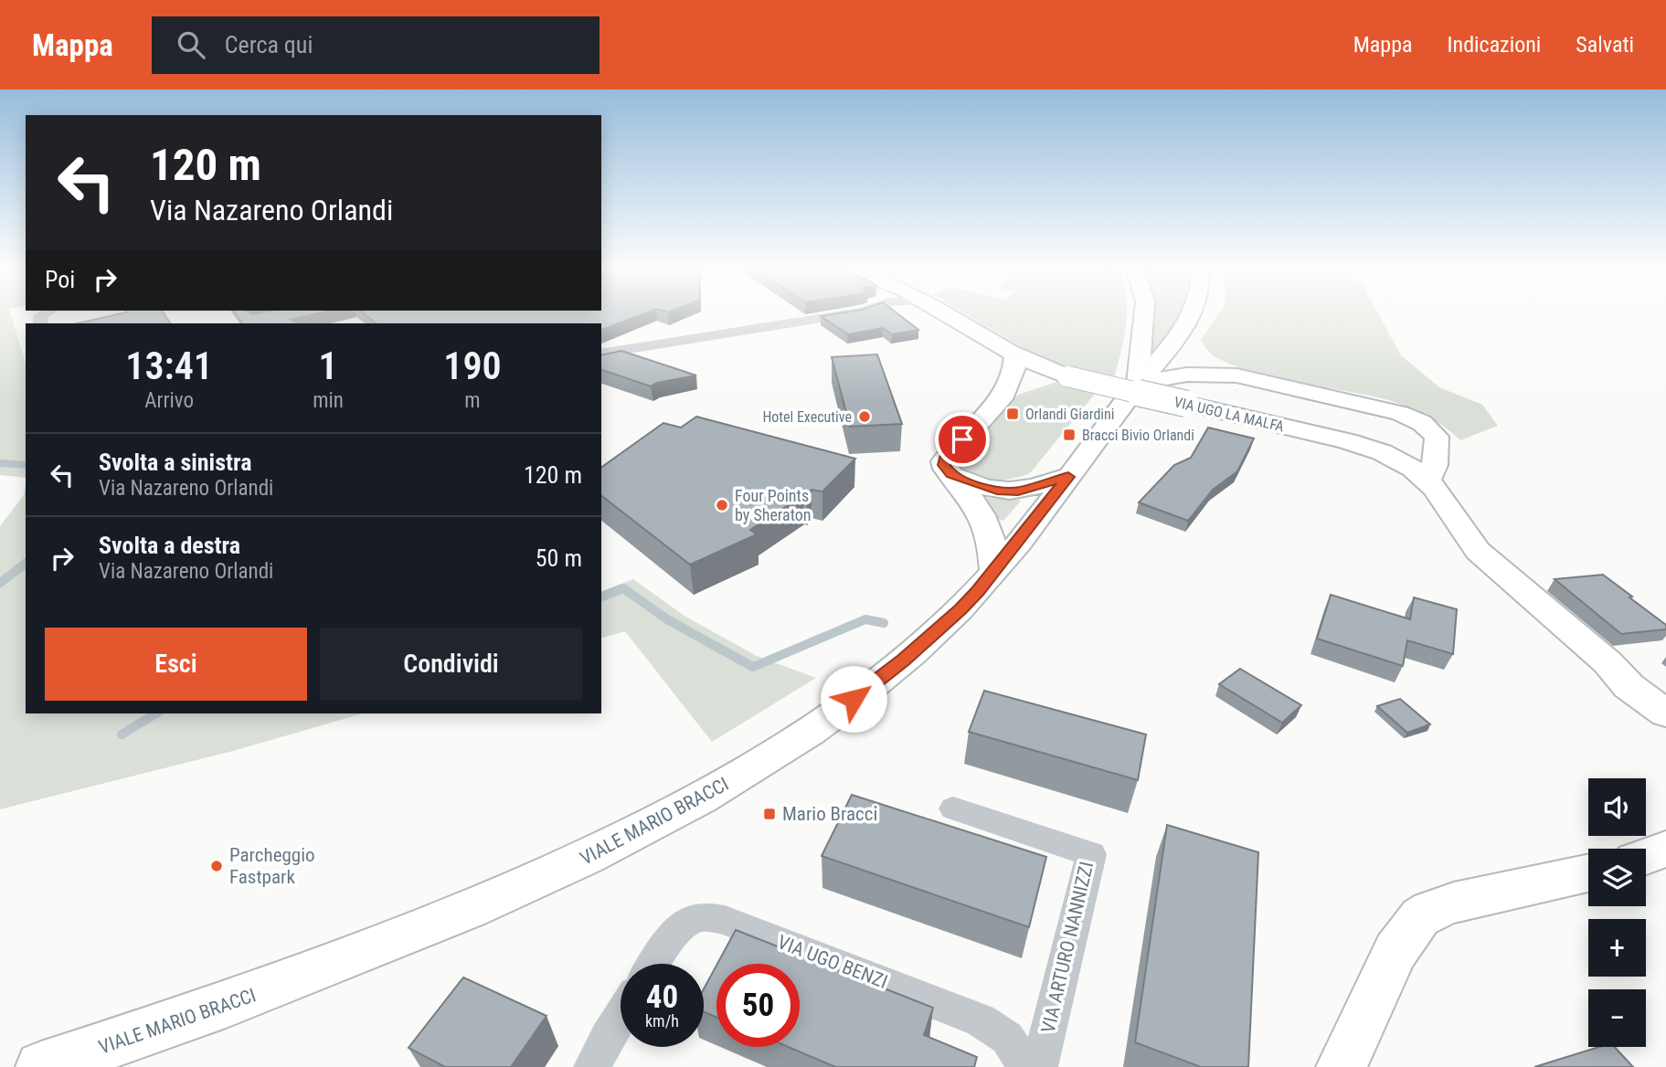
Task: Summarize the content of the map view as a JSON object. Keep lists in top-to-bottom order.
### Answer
{
  "streets": {
    "street": [
      "VIA UGO LA MALFA",
      "VIALE MARIO BRACCI",
      "VIA ARTURO NANNIZZI",
      "VIA UGO BENZI"
    ]
  },
  "crossings": [
    ["VIA UGO LA MALFA", "VIALE MARIO BRACCI"]
  ],
  "places": {
    "transit": ["Orlandi Giardini", "Bracci Bivio Orlandi", "Mario Bracci"],
    "other": ["Hotel Executive", "Four Points by Sheraton", "Parcheggio Fastpark"]
  },
  "page": {
    "header": "Mappa",
    "search": "Cerca qui",
    "nav": ["Mappa", "Indicazioni", "Salvati"],
    "turn": ["120 m", "Via Nazareno Orlandi"],
    "then": "Poi",
    "eta": [
      "13:41",
      "Arrivo",
      "1",
      "min",
      "190",
      "m"
    ],
    "list": [
      {
        "name": "Svolta a sinistra",
        "note": "Via Nazareno Orlandi",
        "value": "120 m"
      },
      {
        "name": "Svolta a destra",
        "note": "Via Nazareno Orlandi",
        "value": "50 m"
      }
    ],
    "buttons": ["Esci", "Condividi"],
    "map_buttons": ["+", "−"],
    "speed": "40 km/h",
    "limit": "50"
  }
}
